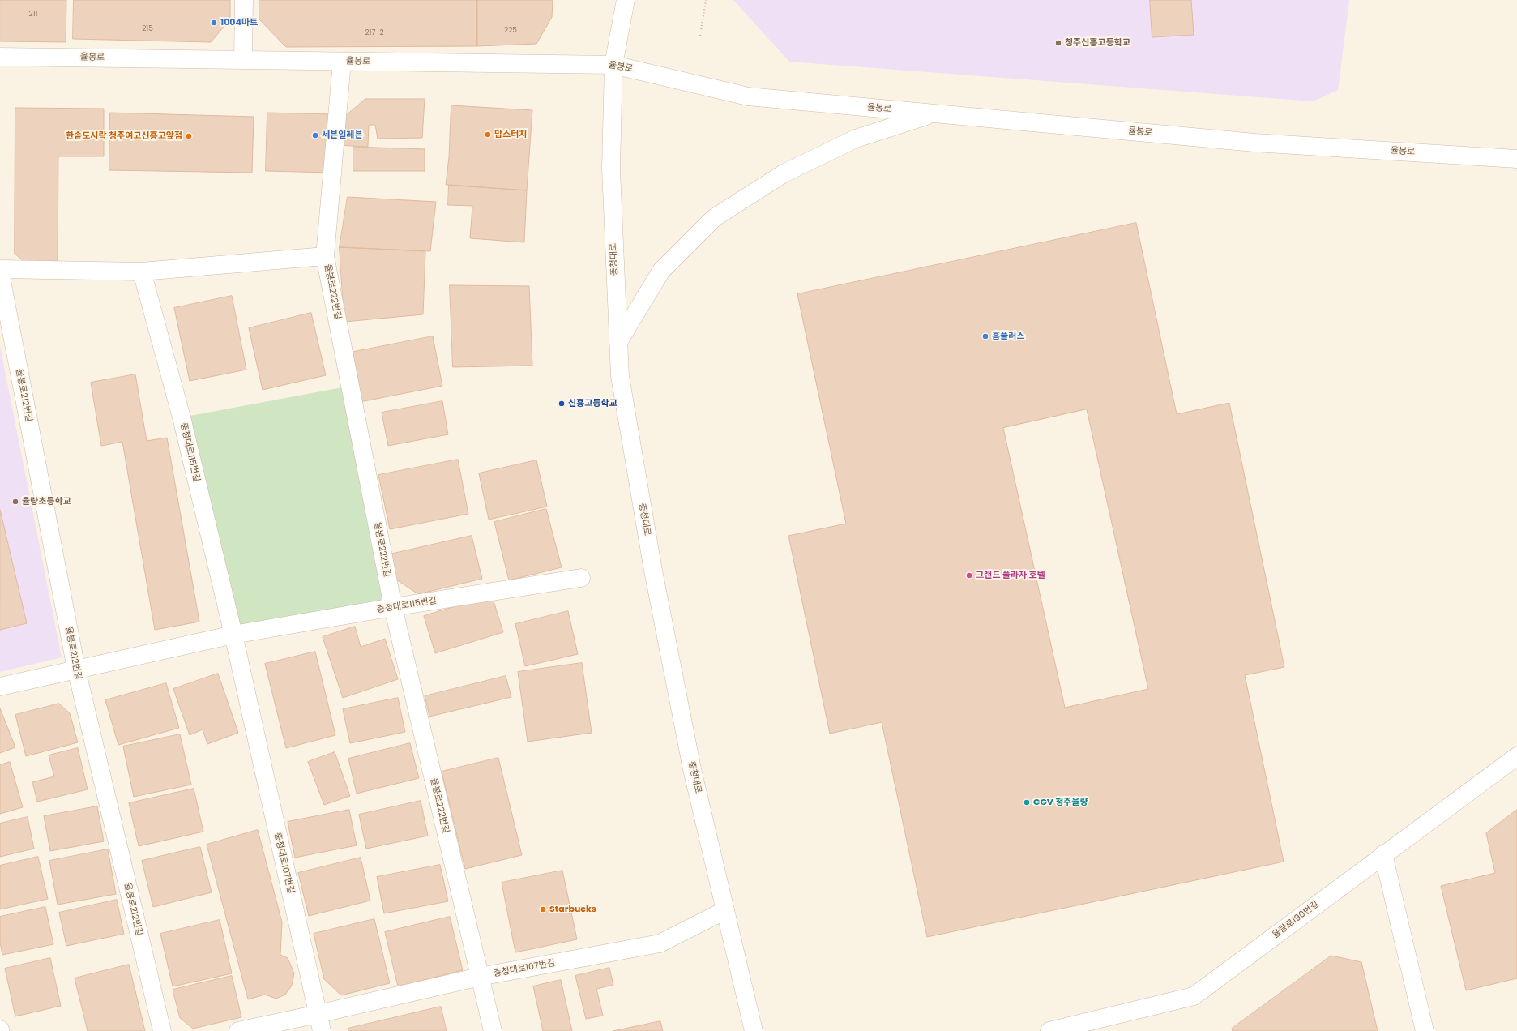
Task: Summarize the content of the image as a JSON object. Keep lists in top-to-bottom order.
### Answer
{
  "streets": {
    "street": [
      "율봉로",
      "충청대로",
      "율봉로222번길",
      "율봉로212번길",
      "충청대로115번길",
      "충청대로107번길",
      "율량로190번길"
    ]
  },
  "crossings": [
    ["율봉로", "충청대로"],
    ["율봉로", "율봉로222번길"],
    ["충청대로", "충청대로107번길"],
    ["율봉로222번길", "충청대로115번길"],
    ["율봉로222번길", "충청대로107번길"],
    ["율봉로212번길", "충청대로115번길"],
    ["충청대로115번길", "충청대로107번길"]
  ],
  "places": [
    "1004마트",
    "청주신흥고등학교",
    "맘스터치",
    "세븐일레븐",
    "한솥도시락 청주여고신흥고앞점",
    "홈플러스",
    "신흥고등학교",
    "율량초등학교",
    "그랜드 플라자 호텔",
    "CGV 청주율량",
    "Starbucks"
  ],
  "house_numbers": [
    "211",
    "215",
    "225",
    "217-2"
  ]
}
